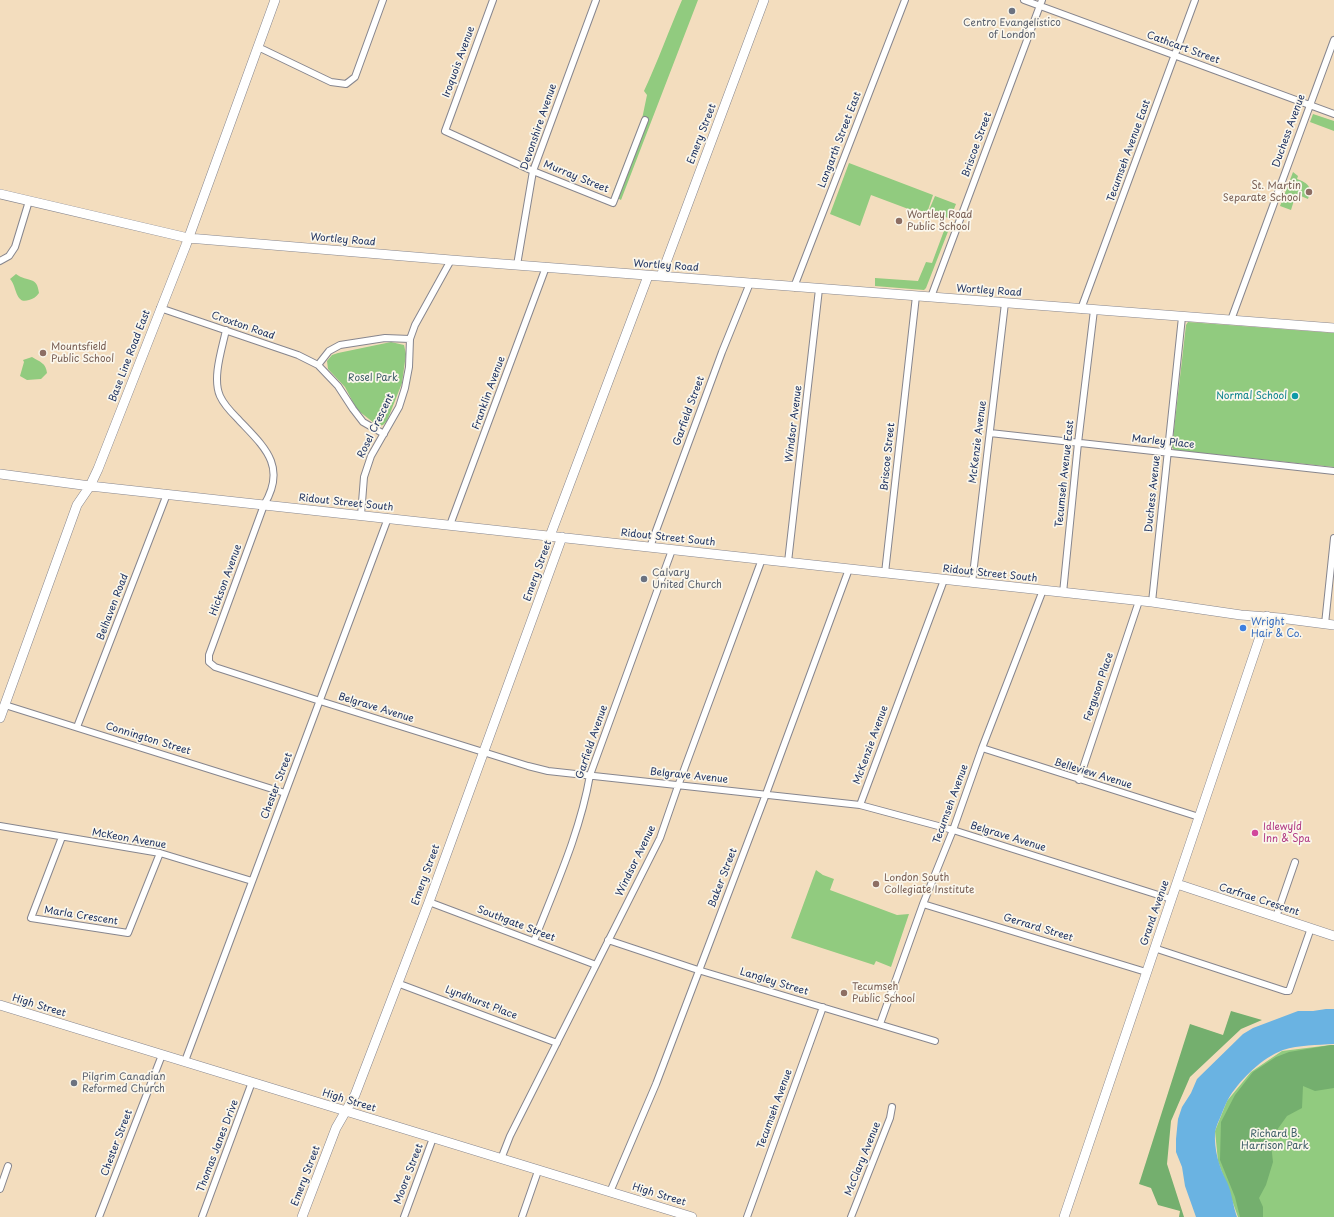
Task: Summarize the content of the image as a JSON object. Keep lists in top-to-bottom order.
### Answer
{
  "streets": {
    "street": [
      "Cathcart Street",
      "Iroquois Avenue",
      "Devonshire Avenue",
      "Duchess Avenue",
      "Emery Street",
      "Langarth Street East",
      "Briscoe Street",
      "Tecumseh Avenue East",
      "Murray Street",
      "Wortley Road",
      "Croxton Road",
      "Base Line Road East",
      "Franklin Avenue",
      "Garfield Street",
      "Windsor Avenue",
      "Rosel Crescent",
      "McKenzie Avenue",
      "Marley Place",
      "Ridout Street South",
      "Hickson Avenue",
      "Belhaven Road",
      "Ferguson Place",
      "Belgrave Avenue",
      "Connington Street",
      "Garfield Avenue",
      "Belleview Avenue",
      "Chester Street",
      "Tecumseh Avenue",
      "McKeon Avenue",
      "Baker Street",
      "Carfrae Crescent",
      "Grand Avenue",
      "Marla Crescent",
      "Southgate Street",
      "Gerrard Street",
      "Langley Street",
      "Lyndhurst Place",
      "High Street",
      "Thomas Janes Drive",
      "McClary Avenue",
      "Moore Street"
    ]
  },
  "crossings": [
    ["Cathcart Street", "Duchess Avenue"],
    ["Cathcart Street", "Briscoe Street"],
    ["Cathcart Street", "Tecumseh Avenue East"],
    ["Iroquois Avenue", "Murray Street"],
    ["Devonshire Avenue", "Murray Street"],
    ["Devonshire Avenue", "Wortley Road"],
    ["Duchess Avenue", "Wortley Road"],
    ["Duchess Avenue", "Marley Place"],
    ["Duchess Avenue", "Ridout Street South"],
    ["Emery Street", "Wortley Road"],
    ["Emery Street", "Ridout Street South"],
    ["Emery Street", "Belgrave Avenue"],
    ["Emery Street", "Southgate Street"],
    ["Emery Street", "Lyndhurst Place"],
    ["Emery Street", "High Street"],
    ["Langarth Street East", "Wortley Road"],
    ["Briscoe Street", "Wortley Road"],
    ["Briscoe Street", "Ridout Street South"],
    ["Tecumseh Avenue East", "Wortley Road"],
    ["Tecumseh Avenue East", "Marley Place"],
    ["Tecumseh Avenue East", "Ridout Street South"],
    ["Wortley Road", "Base Line Road East"],
    ["Wortley Road", "Franklin Avenue"],
    ["Wortley Road", "Garfield Street"],
    ["Wortley Road", "Windsor Avenue"],
    ["Wortley Road", "Rosel Crescent"],
    ["Wortley Road", "McKenzie Avenue"],
    ["Croxton Road", "Base Line Road East"],
    ["Croxton Road", "Rosel Crescent"],
    ["Croxton Road", "Hickson Avenue"],
    ["Base Line Road East", "Ridout Street South"],
    ["Base Line Road East", "Connington Street"],
    ["Franklin Avenue", "Ridout Street South"],
    ["Garfield Street", "Ridout Street South"],
    ["Windsor Avenue", "Ridout Street South"],
    ["Windsor Avenue", "Belgrave Avenue"],
    ["Windsor Avenue", "Southgate Street"],
    ["Windsor Avenue", "Langley Street"],
    ["Windsor Avenue", "Lyndhurst Place"],
    ["Windsor Avenue", "High Street"],
    ["Rosel Crescent", "Ridout Street South"],
    ["McKenzie Avenue", "Marley Place"],
    ["McKenzie Avenue", "Ridout Street South"],
    ["McKenzie Avenue", "Belgrave Avenue"],
    ["Ridout Street South", "Hickson Avenue"],
    ["Ridout Street South", "Belhaven Road"],
    ["Ridout Street South", "Ferguson Place"],
    ["Ridout Street South", "Garfield Avenue"],
    ["Ridout Street South", "Chester Street"],
    ["Ridout Street South", "Tecumseh Avenue"],
    ["Ridout Street South", "Baker Street"],
    ["Ridout Street South", "Grand Avenue"],
    ["Hickson Avenue", "Belgrave Avenue"],
    ["Belhaven Road", "Connington Street"],
    ["Ferguson Place", "Belleview Avenue"],
    ["Belgrave Avenue", "Garfield Avenue"],
    ["Belgrave Avenue", "Chester Street"],
    ["Belgrave Avenue", "Tecumseh Avenue"],
    ["Belgrave Avenue", "Baker Street"],
    ["Belgrave Avenue", "Grand Avenue"],
    ["Connington Street", "Chester Street"],
    ["Garfield Avenue", "Southgate Street"],
    ["Belleview Avenue", "Tecumseh Avenue"],
    ["Belleview Avenue", "Grand Avenue"],
    ["Chester Street", "McKeon Avenue"],
    ["Chester Street", "High Street"],
    ["Tecumseh Avenue", "Gerrard Street"],
    ["Tecumseh Avenue", "Langley Street"],
    ["McKeon Avenue", "Marla Crescent"],
    ["Baker Street", "Langley Street"],
    ["Baker Street", "High Street"],
    ["Carfrae Crescent", "Grand Avenue"],
    ["Grand Avenue", "Gerrard Street"],
    ["High Street", "Thomas Janes Drive"],
    ["High Street", "Moore Street"]
  ],
  "parks": ["Rosel Park", "Richard B. Harrison Park"],
  "places": [
    "Centro Evangelistico of London",
    "St. Martin Separate School",
    "Wortley Road Public School",
    "Mountsfield Public School",
    "Normal School",
    "Calvary United Church",
    "Wright Hair & Co.",
    "Idlewyld Inn & Spa",
    "London South Collegiate Institute",
    "Tecumseh Public School",
    "Pilgrim Canadian Reformed Church"
  ]
}
